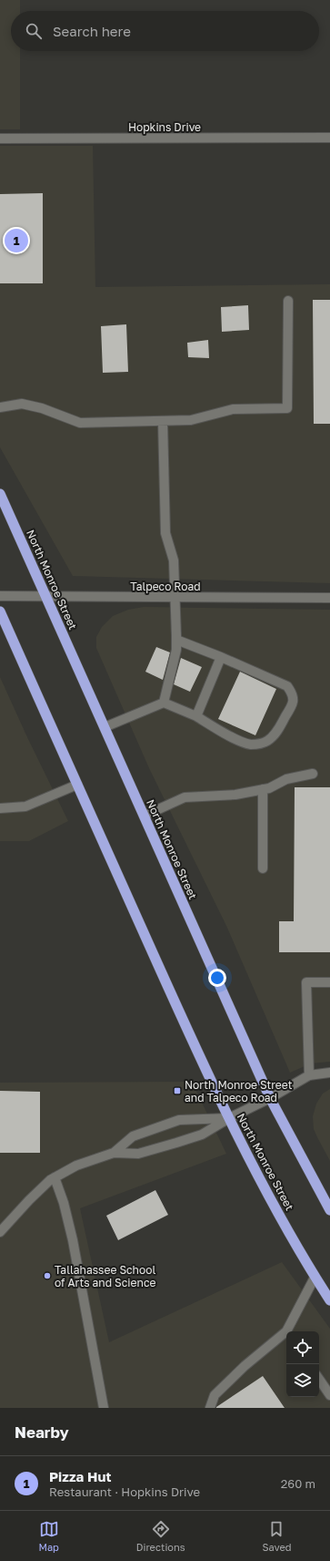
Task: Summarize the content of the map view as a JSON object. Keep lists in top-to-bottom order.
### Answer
{
  "streets": {
    "highway": ["North Monroe Street"],
    "street": ["Hopkins Drive", "Talpeco Road"]
  },
  "crossings": [
    ["North Monroe Street", "Talpeco Road"]
  ],
  "places": {
    "transit": ["North Monroe Street and Talpeco Road"],
    "other": ["Tallahassee School of Arts and Science"]
  },
  "page": {
    "search": "Search here",
    "pins": "1",
    "heading": "Nearby",
    "list": [
      {
        "mark": "1",
        "name": "Pizza Hut",
        "note": "Restaurant · Hopkins Drive",
        "value": "260 m"
      }
    ],
    "nav": ["Map", "Directions", "Saved"]
  }
}
